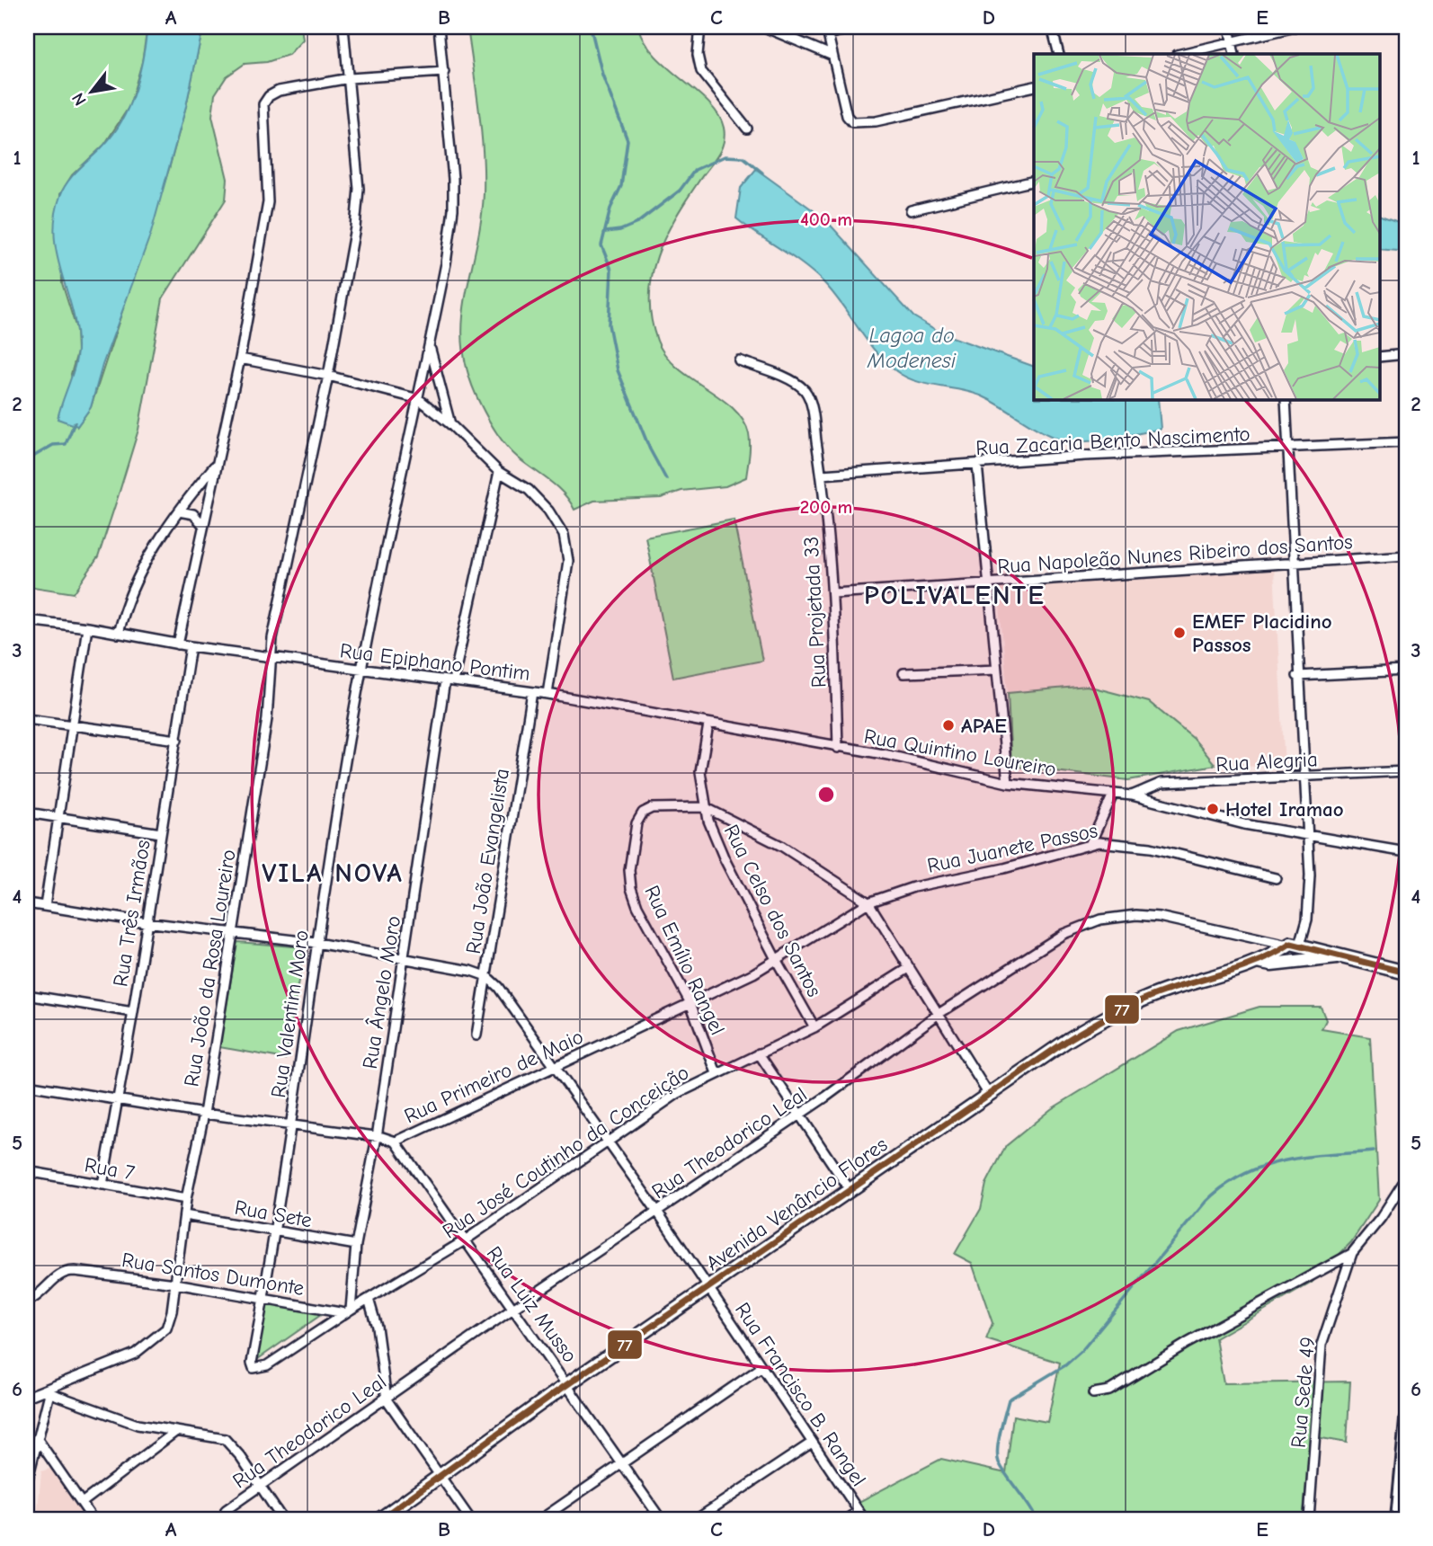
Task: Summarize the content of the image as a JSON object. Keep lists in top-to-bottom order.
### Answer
{
  "streets": {
    "main road": ["Avenida Venâncio Flores"],
    "street": [
      "Rua Zacaria Bento Nascimento",
      "Rua Napoleão Nunes Ribeiro dos Santos",
      "Rua Projetada 33",
      "Rua Epiphano Pontim",
      "Rua Quintino Loureiro",
      "Rua Alegria",
      "Rua Juanete Passos",
      "Rua João Evangelista",
      "Rua Celso dos Santos",
      "Rua Três Irmãos",
      "Rua Emílio Rangel",
      "Rua João da Rosa Loureiro",
      "Rua Ângelo Moro",
      "Rua Valentim Moro",
      "Rua Primeiro de Maio",
      "Rua Theodorico Leal",
      "Rua José Coutinho da Conceição",
      "Rua 7",
      "Rua Sete",
      "Rua Santos Dumonte",
      "Rua Luiz Musso",
      "Rua Sede 49",
      "Rua Francisco B. Rangel"
    ]
  },
  "crossings": [
    ["Rua Zacaria Bento Nascimento", "Rua Projetada 33"],
    ["Rua Napoleão Nunes Ribeiro dos Santos", "Rua Projetada 33"],
    ["Rua Projetada 33", "Rua Epiphano Pontim"],
    ["Rua Projetada 33", "Rua Quintino Loureiro"],
    ["Rua Epiphano Pontim", "Rua Quintino Loureiro"],
    ["Rua Epiphano Pontim", "Rua João Evangelista"],
    ["Rua Epiphano Pontim", "Rua Celso dos Santos"],
    ["Rua Epiphano Pontim", "Rua Três Irmãos"],
    ["Rua Epiphano Pontim", "Rua João da Rosa Loureiro"],
    ["Rua Epiphano Pontim", "Rua Ângelo Moro"],
    ["Rua Epiphano Pontim", "Rua Valentim Moro"],
    ["Rua Quintino Loureiro", "Rua Alegria"],
    ["Rua Juanete Passos", "Rua Primeiro de Maio"],
    ["Rua João Evangelista", "Rua Francisco B. Rangel"],
    ["Rua Celso dos Santos", "Rua Emílio Rangel"],
    ["Rua Celso dos Santos", "Rua Primeiro de Maio"],
    ["Rua Celso dos Santos", "Rua José Coutinho da Conceição"],
    ["Rua Três Irmãos", "Rua Primeiro de Maio"],
    ["Rua Três Irmãos", "Rua 7"],
    ["Rua Emílio Rangel", "Rua Primeiro de Maio"],
    ["Rua Emílio Rangel", "Rua José Coutinho da Conceição"],
    ["Rua João da Rosa Loureiro", "Rua Primeiro de Maio"],
    ["Rua João da Rosa Loureiro", "Rua 7"],
    ["Rua João da Rosa Loureiro", "Rua Sete"],
    ["Rua João da Rosa Loureiro", "Rua Santos Dumonte"],
    ["Rua Ângelo Moro", "Rua Primeiro de Maio"],
    ["Rua Ângelo Moro", "Rua José Coutinho da Conceição"],
    ["Rua Ângelo Moro", "Rua Sete"],
    ["Rua Ângelo Moro", "Rua Santos Dumonte"],
    ["Rua Valentim Moro", "Rua Primeiro de Maio"],
    ["Rua Valentim Moro", "Rua José Coutinho da Conceição"],
    ["Rua Valentim Moro", "Rua Sete"],
    ["Rua Valentim Moro", "Rua Santos Dumonte"],
    ["Rua Primeiro de Maio", "Rua Luiz Musso"],
    ["Rua Primeiro de Maio", "Rua Francisco B. Rangel"],
    ["Rua Theodorico Leal", "Avenida Venâncio Flores"],
    ["Rua Theodorico Leal", "Rua Luiz Musso"],
    ["Rua Theodorico Leal", "Rua Francisco B. Rangel"],
    ["Rua José Coutinho da Conceição", "Rua Santos Dumonte"],
    ["Rua José Coutinho da Conceição", "Rua Luiz Musso"],
    ["Rua José Coutinho da Conceição", "Rua Francisco B. Rangel"],
    ["Avenida Venâncio Flores", "Rua Luiz Musso"],
    ["Avenida Venâncio Flores", "Rua Francisco B. Rangel"]
  ],
  "districts": ["POLIVALENTE", "VILA NOVA"],
  "water": ["Lagoa do Modenesi"],
  "places": ["EMEF Placidino Passos", "APAE", "Hotel Iramao"],
  "lines": ["transit line 77"],
  "north": "bottom left",
  "grid": {
    "columns": [
      "A",
      "B",
      "C",
      "D",
      "E"
    ],
    "rows": [
      "1",
      "2",
      "3",
      "4",
      "5",
      "6"
    ]
  },
  "rings": ["400 m", "200 m"]
}
